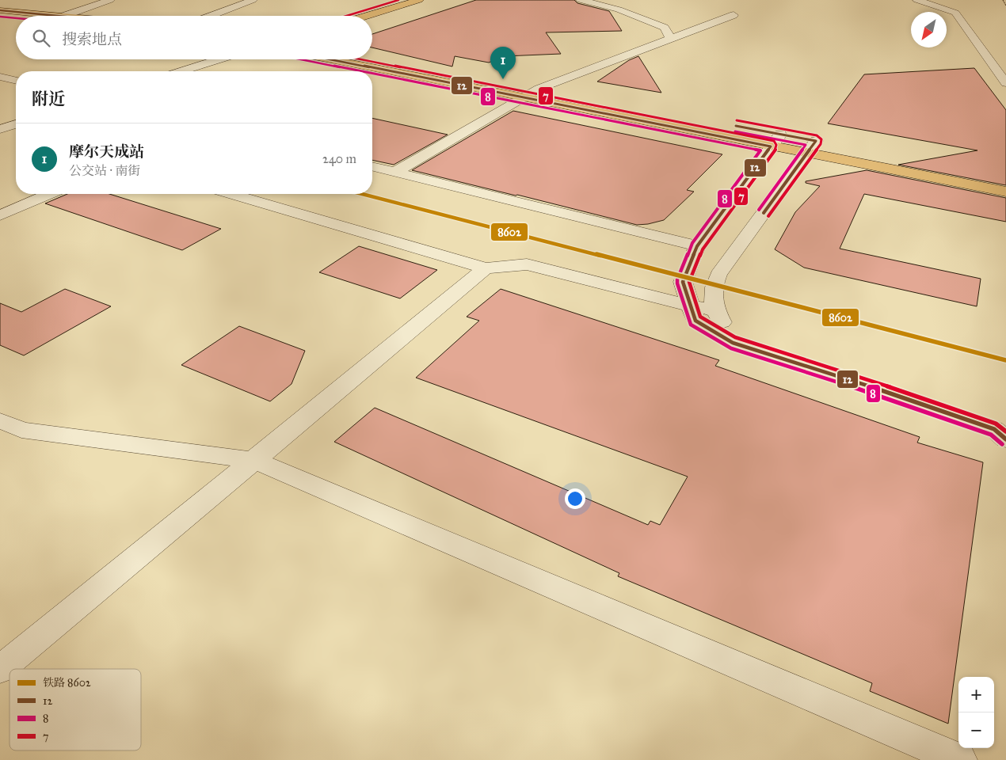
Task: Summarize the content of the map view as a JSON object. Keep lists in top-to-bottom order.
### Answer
{
  "lines": [
    "transit line 7",
    "transit line 12",
    "transit line 8",
    "rail line 8602"
  ],
  "legend": [
    "铁路 8602",
    "12",
    "8",
    "7"
  ],
  "north": "bottom left",
  "page": {
    "search": "搜索地点",
    "pins": "1",
    "heading": "附近",
    "list": [
      {
        "mark": "1",
        "name": "摩尔天成站",
        "note": "公交站 · 南街",
        "value": "240 m"
      }
    ],
    "map_buttons": ["+", "−"]
  }
}
